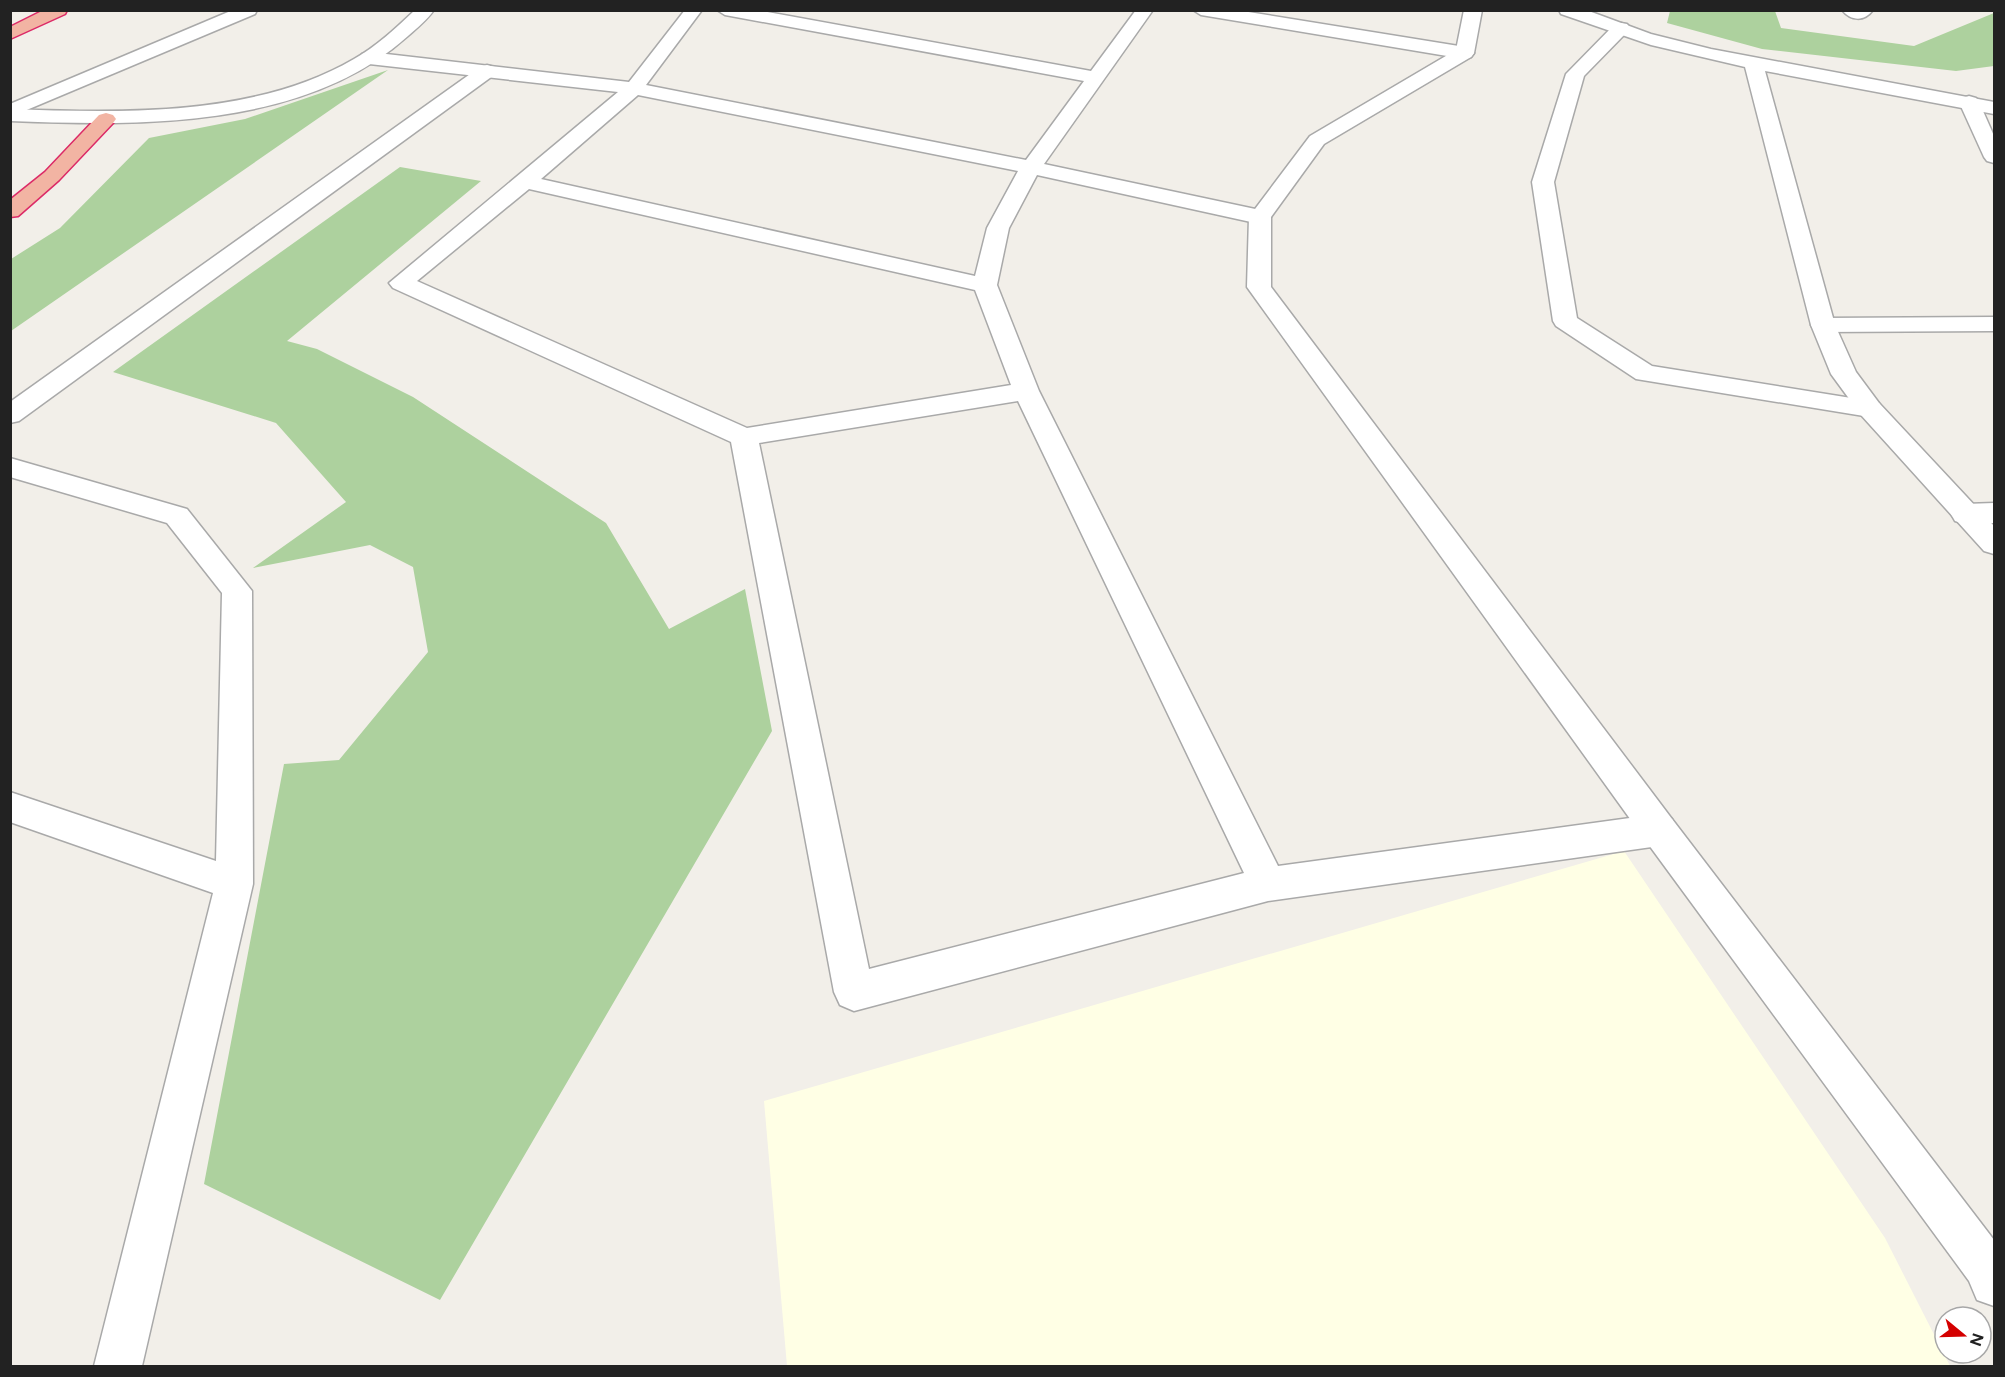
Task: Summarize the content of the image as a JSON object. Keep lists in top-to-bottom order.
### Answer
{
  "north": "right"
}
